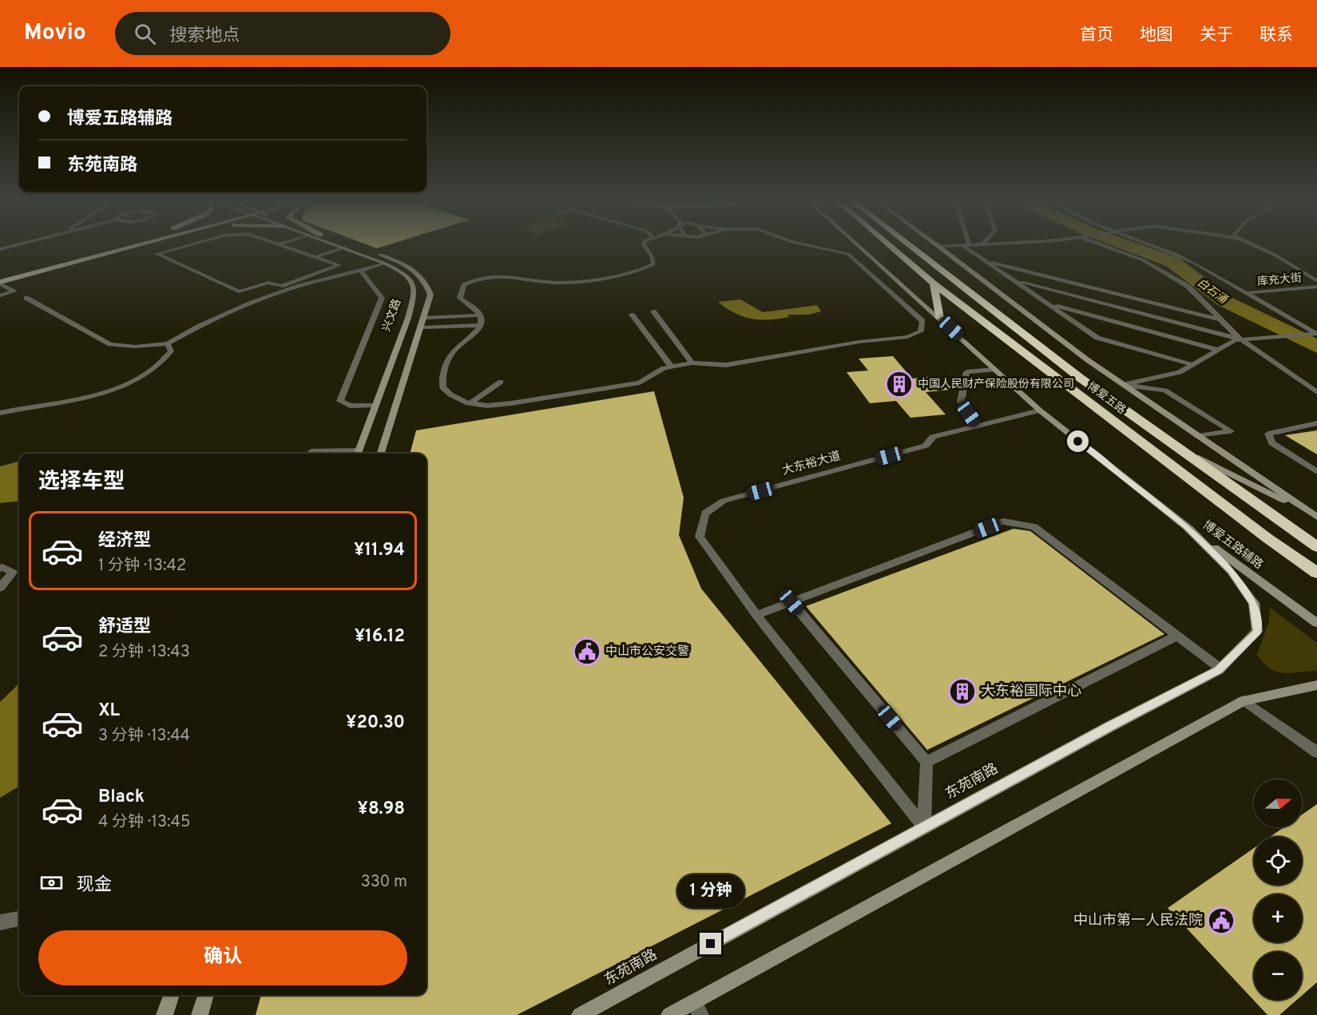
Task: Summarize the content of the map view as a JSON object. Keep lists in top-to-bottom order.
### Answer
{
  "streets": {
    "highway": ["博爱五路"],
    "street": [
      "库充大街",
      "兴文路",
      "大东裕大道",
      "博爱五路辅路",
      "东苑南路"
    ]
  },
  "crossings": [
    ["库充大街", "博爱五路"],
    ["大东裕大道", "博爱五路辅路"],
    ["大东裕大道", "东苑南路"],
    ["博爱五路辅路", "东苑南路"]
  ],
  "water": ["白石涌"],
  "places": {
    "building": ["中国人民财产保险股份有限公司", "大东裕国际中心"],
    "public building": ["中山市公安交警", "中山市第一人民法院"]
  },
  "north": "right",
  "page": {
    "header": "Movio",
    "search": "搜索地点",
    "nav": [
      "首页",
      "地图",
      "关于",
      "联系"
    ],
    "banner": ["博爱五路辅路", "东苑南路"],
    "heading": "选择车型",
    "list": [
      {
        "name": "经济型",
        "note": "1 分钟 · 13:42",
        "value": "¥11.94"
      },
      {
        "name": "舒适型",
        "note": "2 分钟 · 13:43",
        "value": "¥16.12"
      },
      {
        "name": "XL",
        "note": "3 分钟 · 13:44",
        "value": "¥20.30"
      },
      {
        "name": "Black",
        "note": "4 分钟 · 13:45",
        "value": "¥8.98"
      }
    ],
    "map_buttons": ["+", "−"],
    "pay": ["现金", "330 m"],
    "bubble": "1 分钟",
    "buttons": "确认"
  }
}
